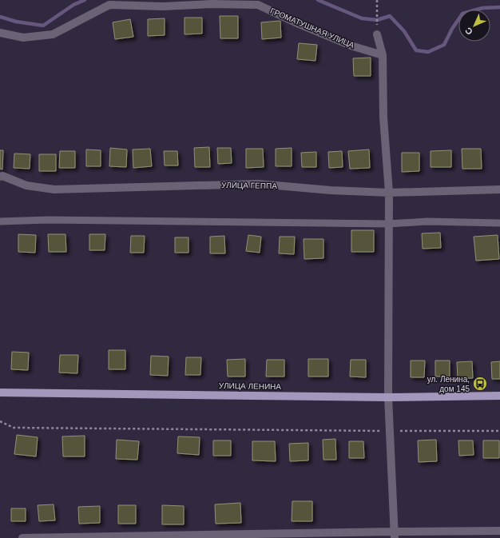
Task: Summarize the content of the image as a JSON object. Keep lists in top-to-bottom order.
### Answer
{
  "streets": {
    "main road": ["УЛИЦА ЛЕНИНА"],
    "street": ["ГРОМАТУШНАЯ УЛИЦА", "УЛИЦА ГЕППА"]
  },
  "places": {
    "bus stop": ["ул. Ленина, дом 145"]
  },
  "north": "bottom left"
}
